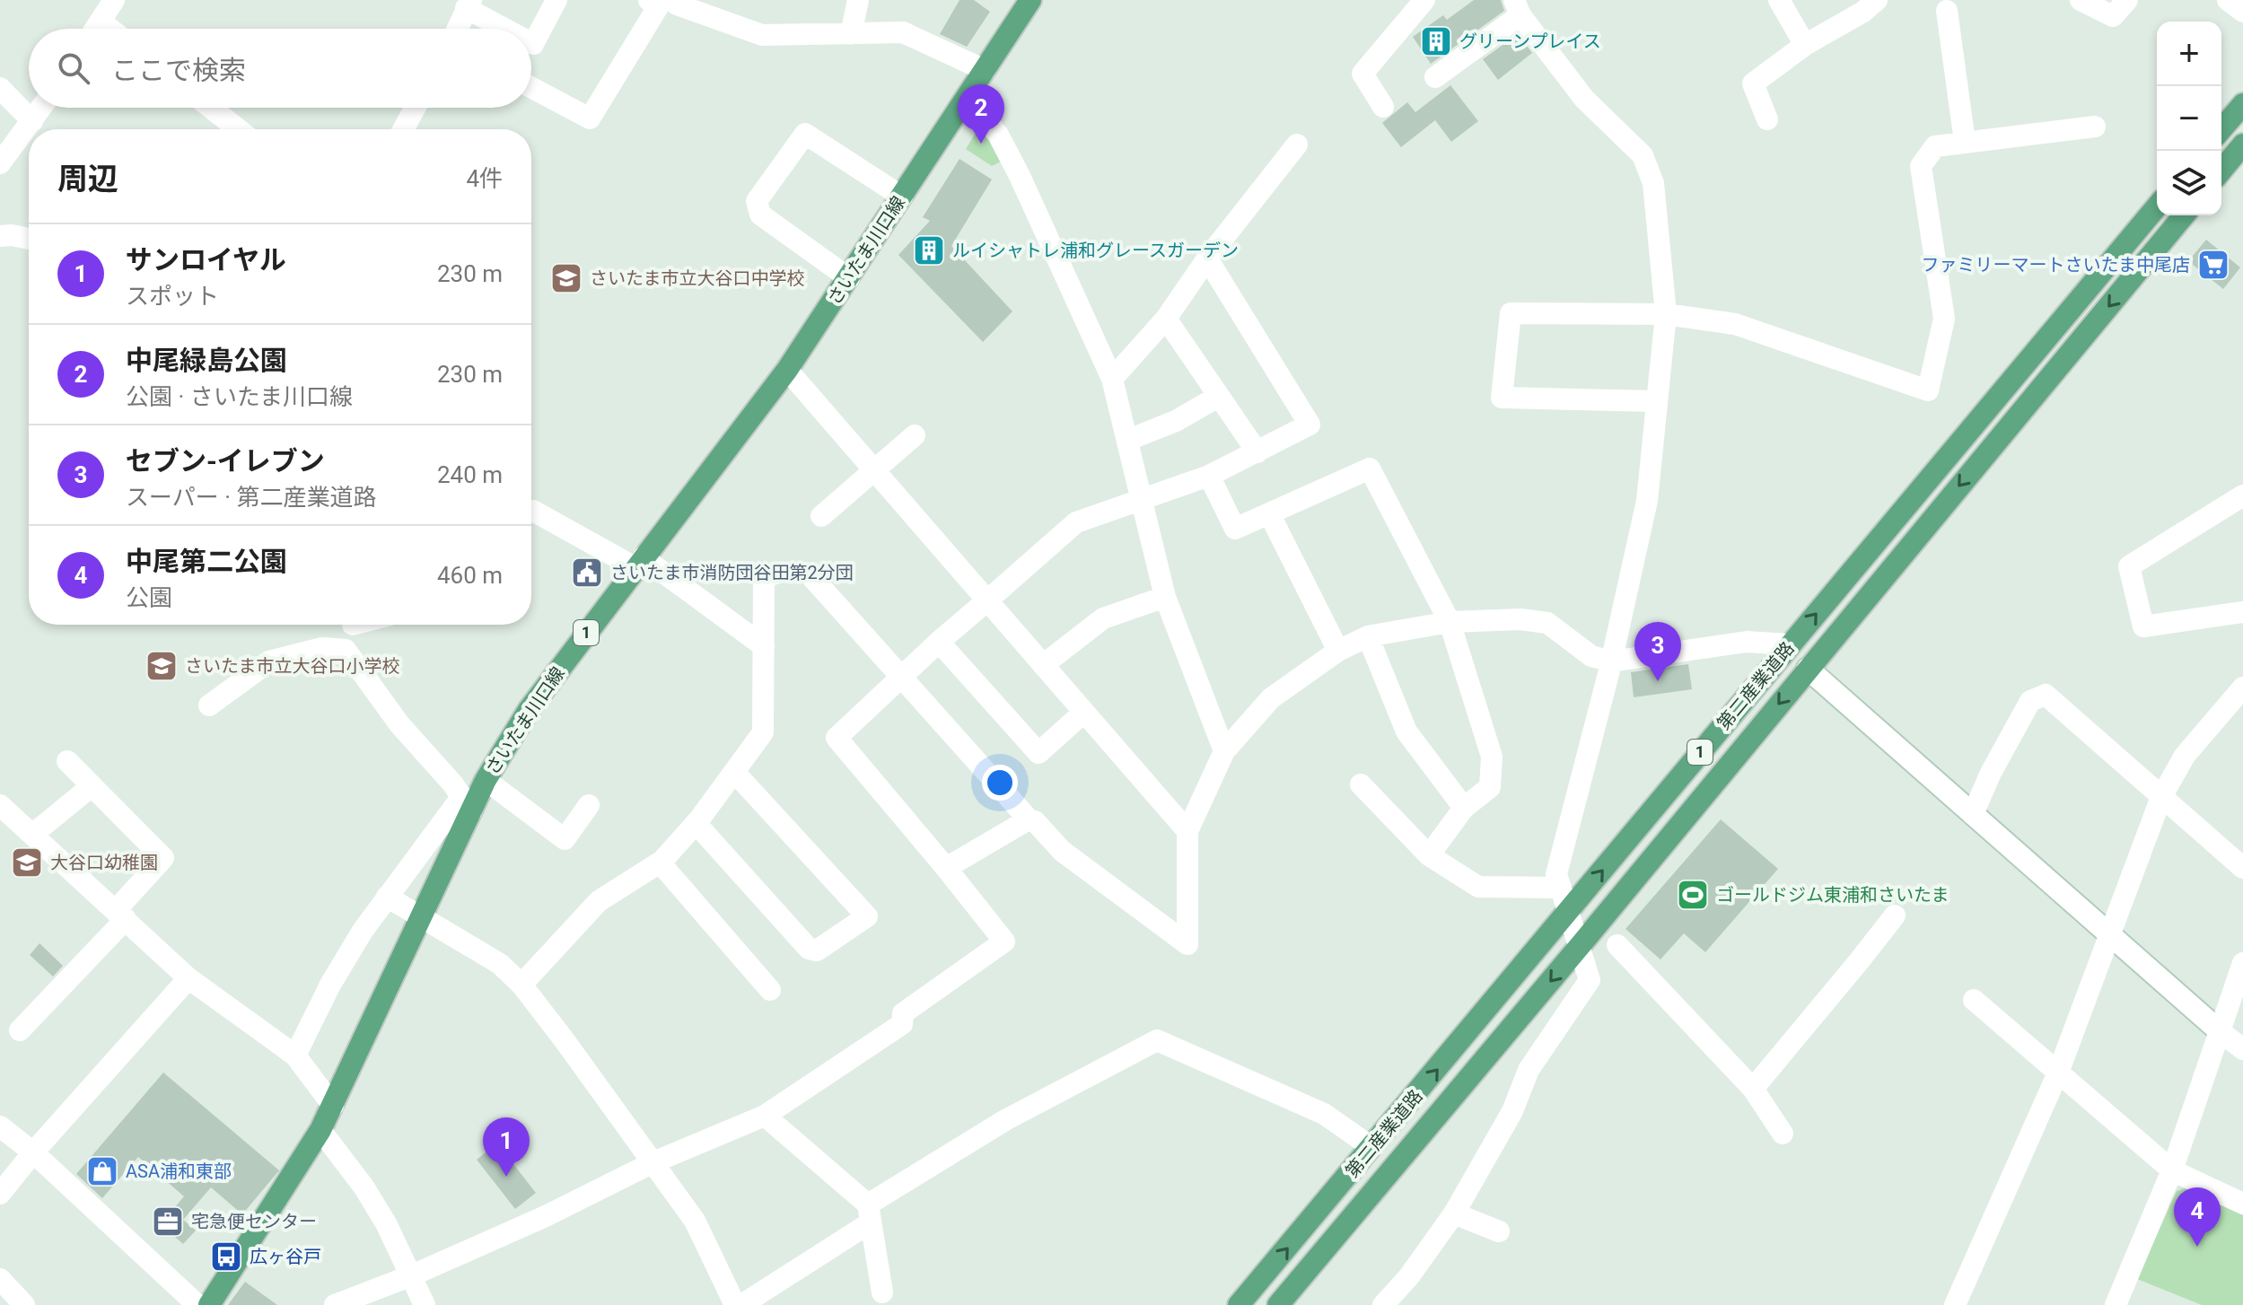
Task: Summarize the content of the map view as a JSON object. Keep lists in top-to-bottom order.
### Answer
{
  "streets": {
    "main road": ["さいたま川口線", "1", "第二産業道路"]
  },
  "places": {
    "building": ["グリーンプレイス", "ルイシャトレ浦和グレースガーデン"],
    "supermarket": ["ファミリーマートさいたま中尾店"],
    "school or university": ["さいたま市立大谷口中学校", "さいたま市立大谷口小学校", "大谷口幼稚園"],
    "public building": ["さいたま市消防団谷田第2分団"],
    "sports": ["ゴールドジム東浦和さいたま"],
    "shop": ["ASA浦和東部"],
    "office": ["宅急便センター"],
    "bus stop": ["広ヶ谷戸"]
  },
  "page": {
    "map_buttons": ["+", "−"],
    "search": "ここで検索",
    "pins": [
      "2",
      "3",
      "1",
      "4"
    ],
    "heading": ["周辺", "4件"],
    "list": [
      {
        "mark": "1",
        "name": "サンロイヤル",
        "note": "スポット",
        "value": "230 m"
      },
      {
        "mark": "2",
        "name": "中尾緑島公園",
        "note": "公園 · さいたま川口線",
        "value": "230 m"
      },
      {
        "mark": "3",
        "name": "セブン-イレブン",
        "note": "スーパー · 第二産業道路",
        "value": "240 m"
      },
      {
        "mark": "4",
        "name": "中尾第二公園",
        "note": "公園",
        "value": "460 m"
      }
    ]
  }
}
